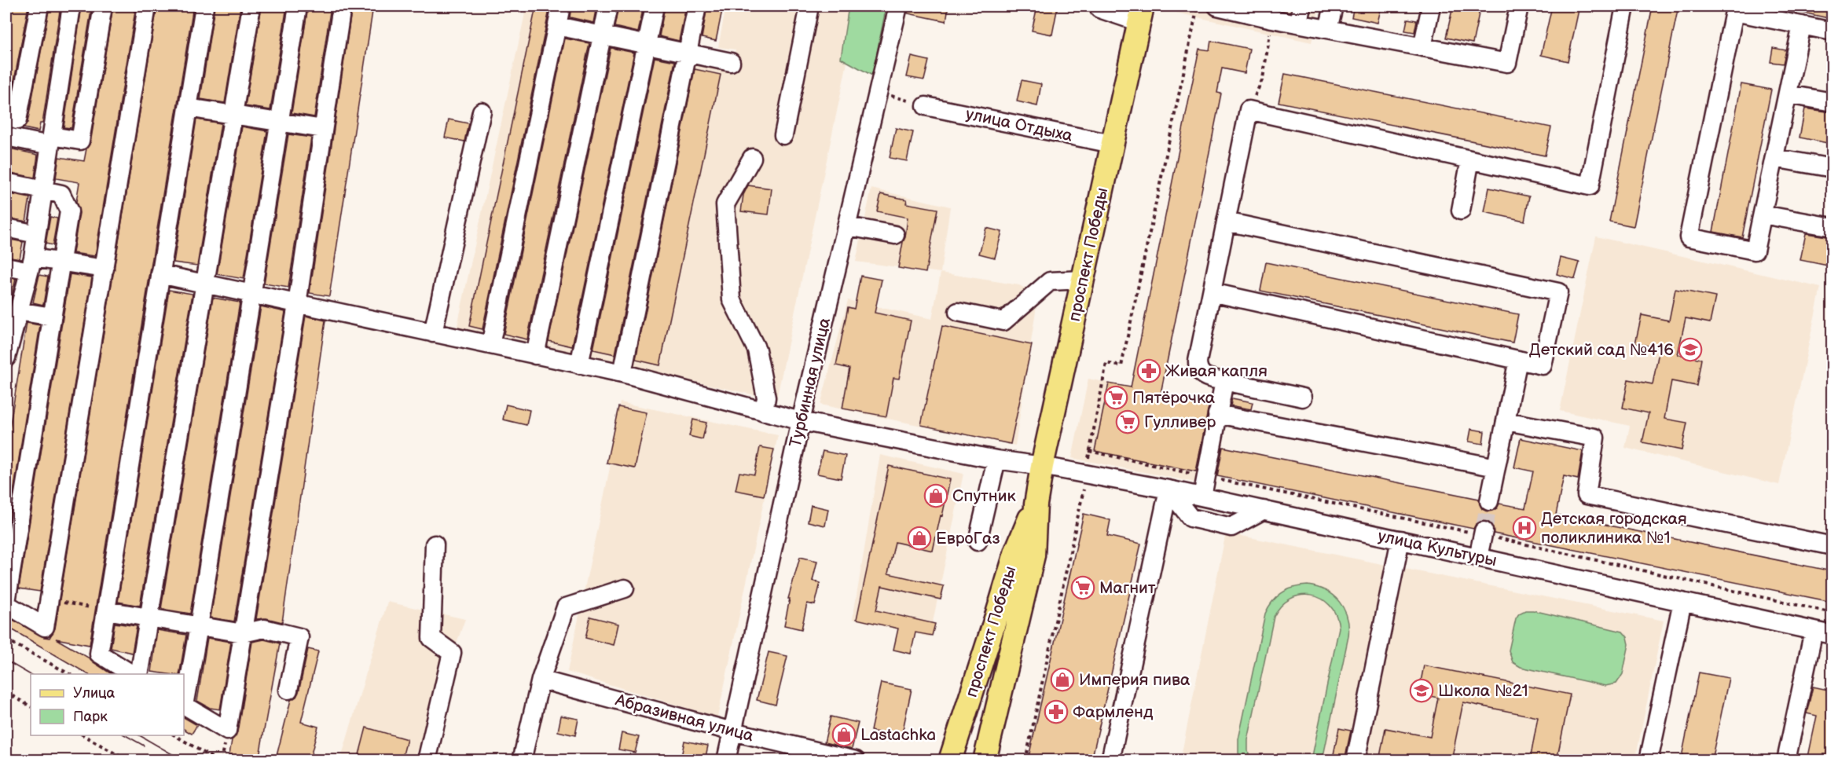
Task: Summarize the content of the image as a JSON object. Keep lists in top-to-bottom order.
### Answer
{
  "streets": {
    "main road": ["проспект Победы"],
    "street": [
      "улица Отдыха",
      "Турбинная улица",
      "улица Культуры",
      "Абразивная улица"
    ]
  },
  "crossings": [
    ["улица Отдыха", "проспект Победы"],
    ["проспект Победы", "улица Культуры"],
    ["Турбинная улица", "улица Культуры"],
    ["Турбинная улица", "Абразивная улица"]
  ],
  "places": {
    "school or university": ["Детский сад №416", "Школа №21"],
    "pharmacy": ["Живая капля", "Фармленд"],
    "supermarket": ["Пятёрочка", "Гулливер", "Магнит"],
    "shop": [
      "Спутник",
      "ЕвроГаз",
      "Империя пива",
      "Lastachka"
    ],
    "hospital": ["Детская городская поликлиника №1"]
  },
  "legend": ["Улица", "Парк"]
}
